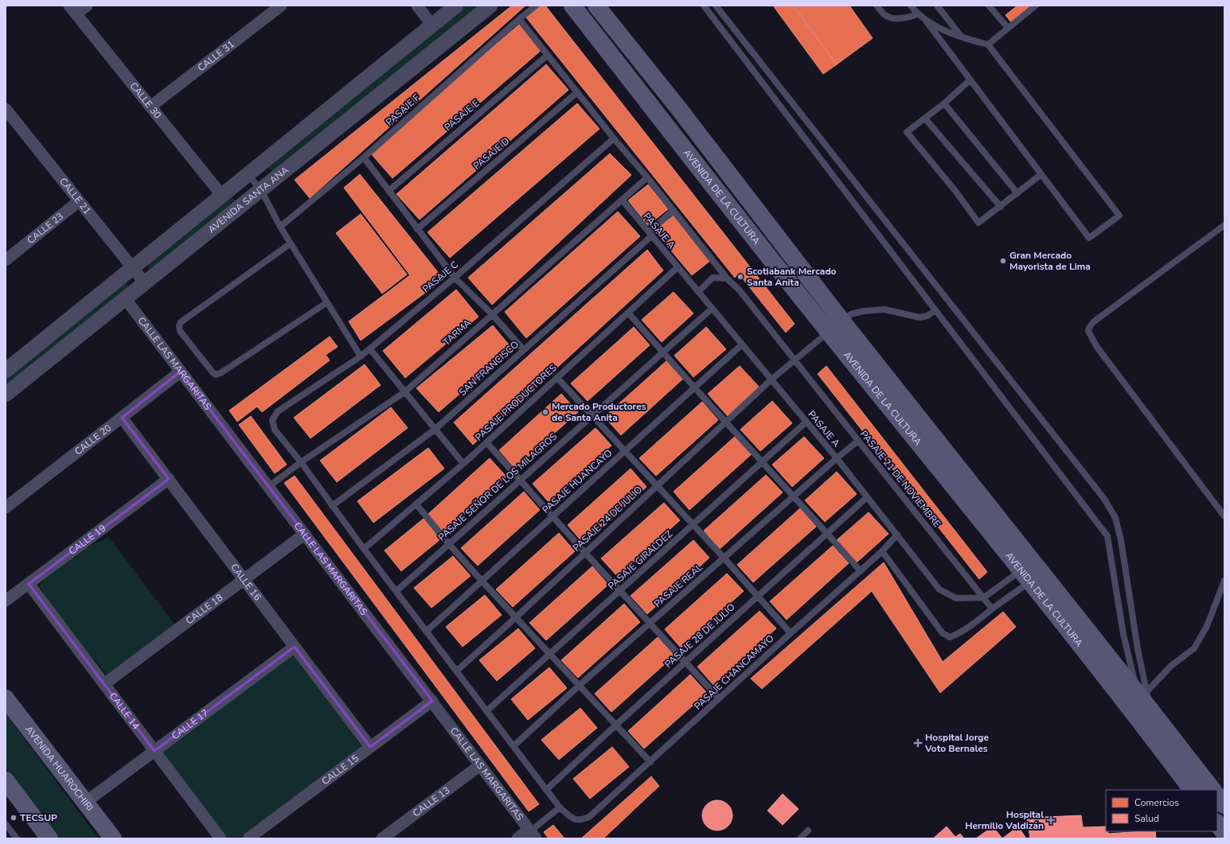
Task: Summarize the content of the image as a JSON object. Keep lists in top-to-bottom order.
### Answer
{
  "streets": {
    "main road": ["AVENIDA DE LA CULTURA", "AVENIDA HUAROCHIRI"],
    "street": [
      "CALLE 31",
      "CALLE 30",
      "CALLE 21",
      "AVENIDA SANTA ANA",
      "CALLE 23",
      "CALLE LAS MARGARITAS",
      "CALLE 20",
      "CALLE 19",
      "CALLE 16",
      "CALLE 18",
      "CALLE 14",
      "CALLE 17",
      "CALLE 15",
      "CALLE 13"
    ],
    "lane": [
      "PASAJE F",
      "PASAJE E",
      "PASAJE D",
      "PASAJE A",
      "PASAJE C",
      "TARMA",
      "SAN FRANCISCO",
      "PASAJE PRODUCTORES",
      "PASAJE 21 DE NOVIEMBRE",
      "PASAJE HUANCAYO",
      "PASAJE SEÑOR DE LOS MILAGROS",
      "PASAJE 24 DE JULIO",
      "PASAJE GIRALDEZ",
      "PASAJE REAL",
      "PASAJE 28 DE JULIO",
      "PASAJE CHANCAMAYO"
    ]
  },
  "crossings": [
    ["CALLE 31", "CALLE 30"],
    ["CALLE 30", "AVENIDA SANTA ANA"],
    ["CALLE 21", "AVENIDA SANTA ANA"],
    ["CALLE 21", "CALLE 23"],
    ["AVENIDA DE LA CULTURA", "PASAJE 24 DE JULIO"],
    ["AVENIDA SANTA ANA", "CALLE LAS MARGARITAS"],
    ["PASAJE A", "TARMA"],
    ["PASAJE A", "SAN FRANCISCO"],
    ["PASAJE A", "PASAJE PRODUCTORES"],
    ["PASAJE A", "PASAJE 21 DE NOVIEMBRE"],
    ["PASAJE A", "PASAJE HUANCAYO"],
    ["PASAJE A", "PASAJE SEÑOR DE LOS MILAGROS"],
    ["PASAJE A", "PASAJE 24 DE JULIO"],
    ["PASAJE A", "PASAJE GIRALDEZ"],
    ["PASAJE A", "PASAJE REAL"],
    ["PASAJE A", "PASAJE 28 DE JULIO"],
    ["PASAJE A", "PASAJE CHANCAMAYO"],
    ["PASAJE C", "TARMA"],
    ["TARMA", "CALLE LAS MARGARITAS"],
    ["CALLE LAS MARGARITAS", "CALLE 20"],
    ["CALLE LAS MARGARITAS", "CALLE 18"],
    ["CALLE LAS MARGARITAS", "CALLE 15"],
    ["CALLE LAS MARGARITAS", "CALLE 13"],
    ["CALLE 20", "CALLE 16"],
    ["PASAJE 21 DE NOVIEMBRE", "PASAJE 24 DE JULIO"],
    ["PASAJE 21 DE NOVIEMBRE", "PASAJE REAL"],
    ["CALLE 19", "CALLE 16"],
    ["CALLE 19", "CALLE 14"],
    ["CALLE 16", "CALLE 18"],
    ["CALLE 16", "CALLE 17"],
    ["CALLE 16", "CALLE 15"],
    ["CALLE 18", "CALLE 14"],
    ["CALLE 14", "CALLE 17"],
    ["CALLE 17", "AVENIDA HUAROCHIRI"]
  ],
  "places": {
    "other": [
      "Gran Mercado Mayorista de Lima",
      "Scotiabank Mercado Santa Anita",
      "Mercado Productores de Santa Anita",
      "TECSUP"
    ],
    "health": ["Hospital Jorge Voto Bernales", "Hospital Hermilio Valdizán"]
  },
  "legend": ["Comercios", "Salud"]
}
